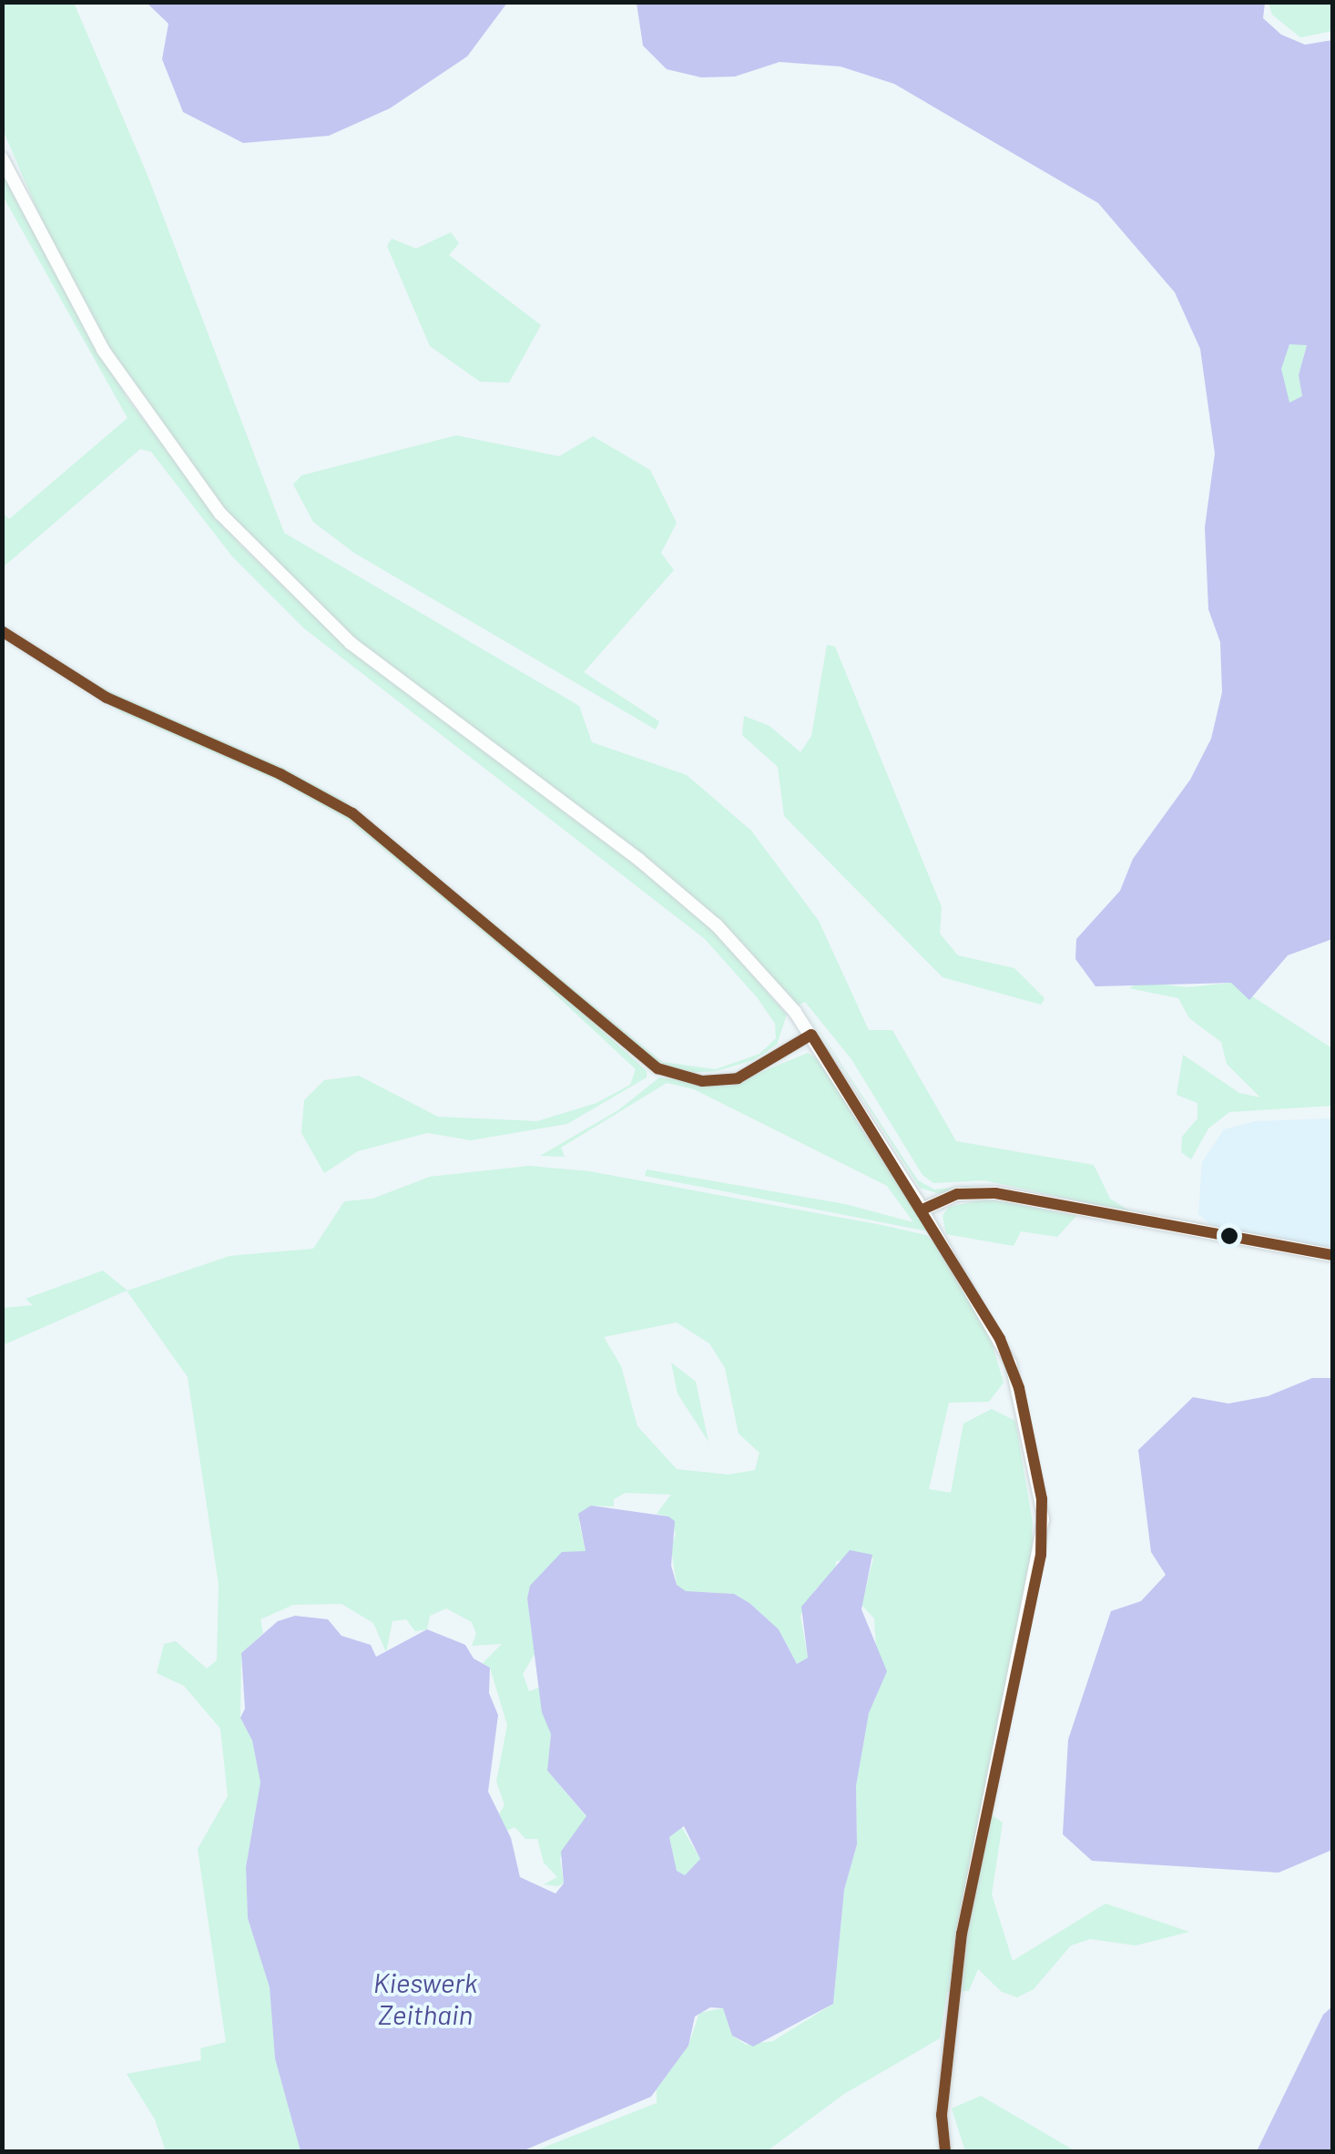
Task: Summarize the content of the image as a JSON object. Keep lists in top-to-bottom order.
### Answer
{
  "water": ["Kieswerk Zeithain"]
}
